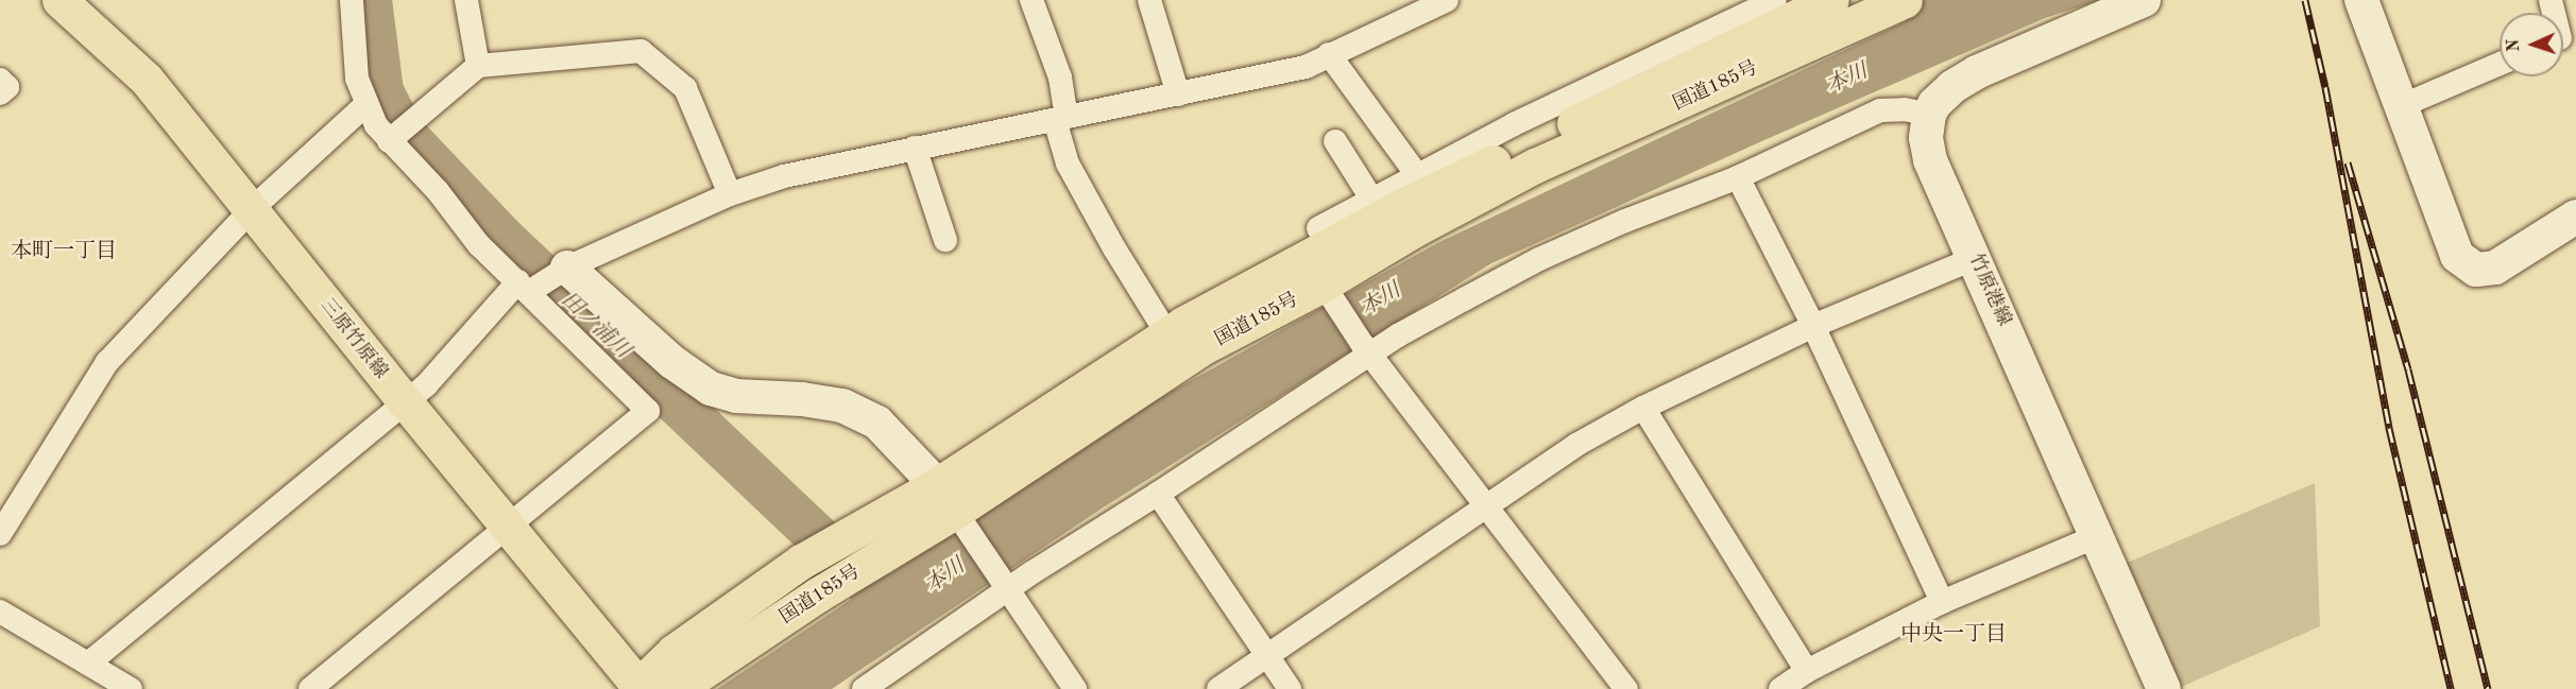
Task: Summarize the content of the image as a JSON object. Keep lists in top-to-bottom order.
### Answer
{
  "streets": {
    "main road": ["国道185号", "三原竹原線"],
    "street": ["竹原港線"]
  },
  "crossings": [
    ["国道185号", "三原竹原線"]
  ],
  "districts": ["本町一丁目", "中央一丁目"],
  "water": ["本川", "田ノ浦川"],
  "north": "left"
}
